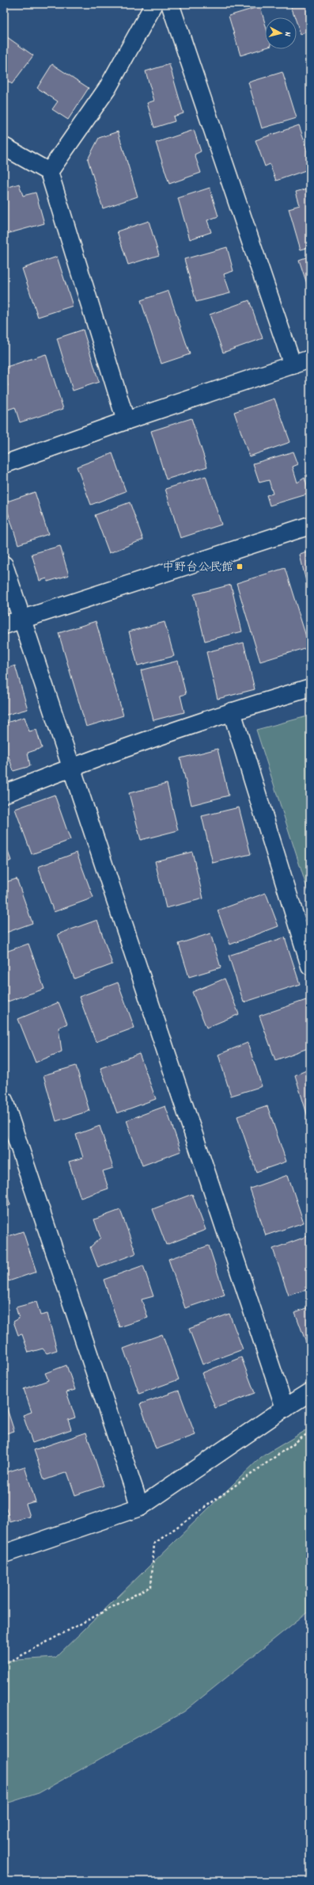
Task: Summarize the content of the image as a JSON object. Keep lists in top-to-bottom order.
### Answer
{
  "places": {
    "transit": ["中野台公民館"]
  },
  "north": "right"
}
